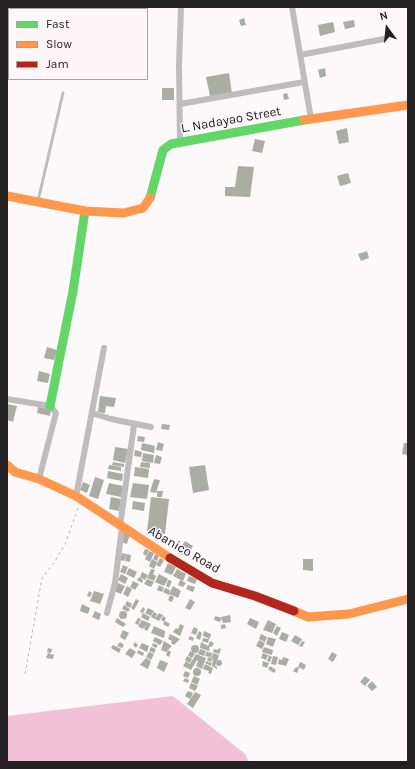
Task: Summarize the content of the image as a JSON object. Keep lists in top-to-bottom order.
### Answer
{
  "streets": {
    "street": ["L. Nadayao Street", "Abanico Road"]
  },
  "legend": ["Fast", "Slow", "Jam"],
  "north": "top"
}
